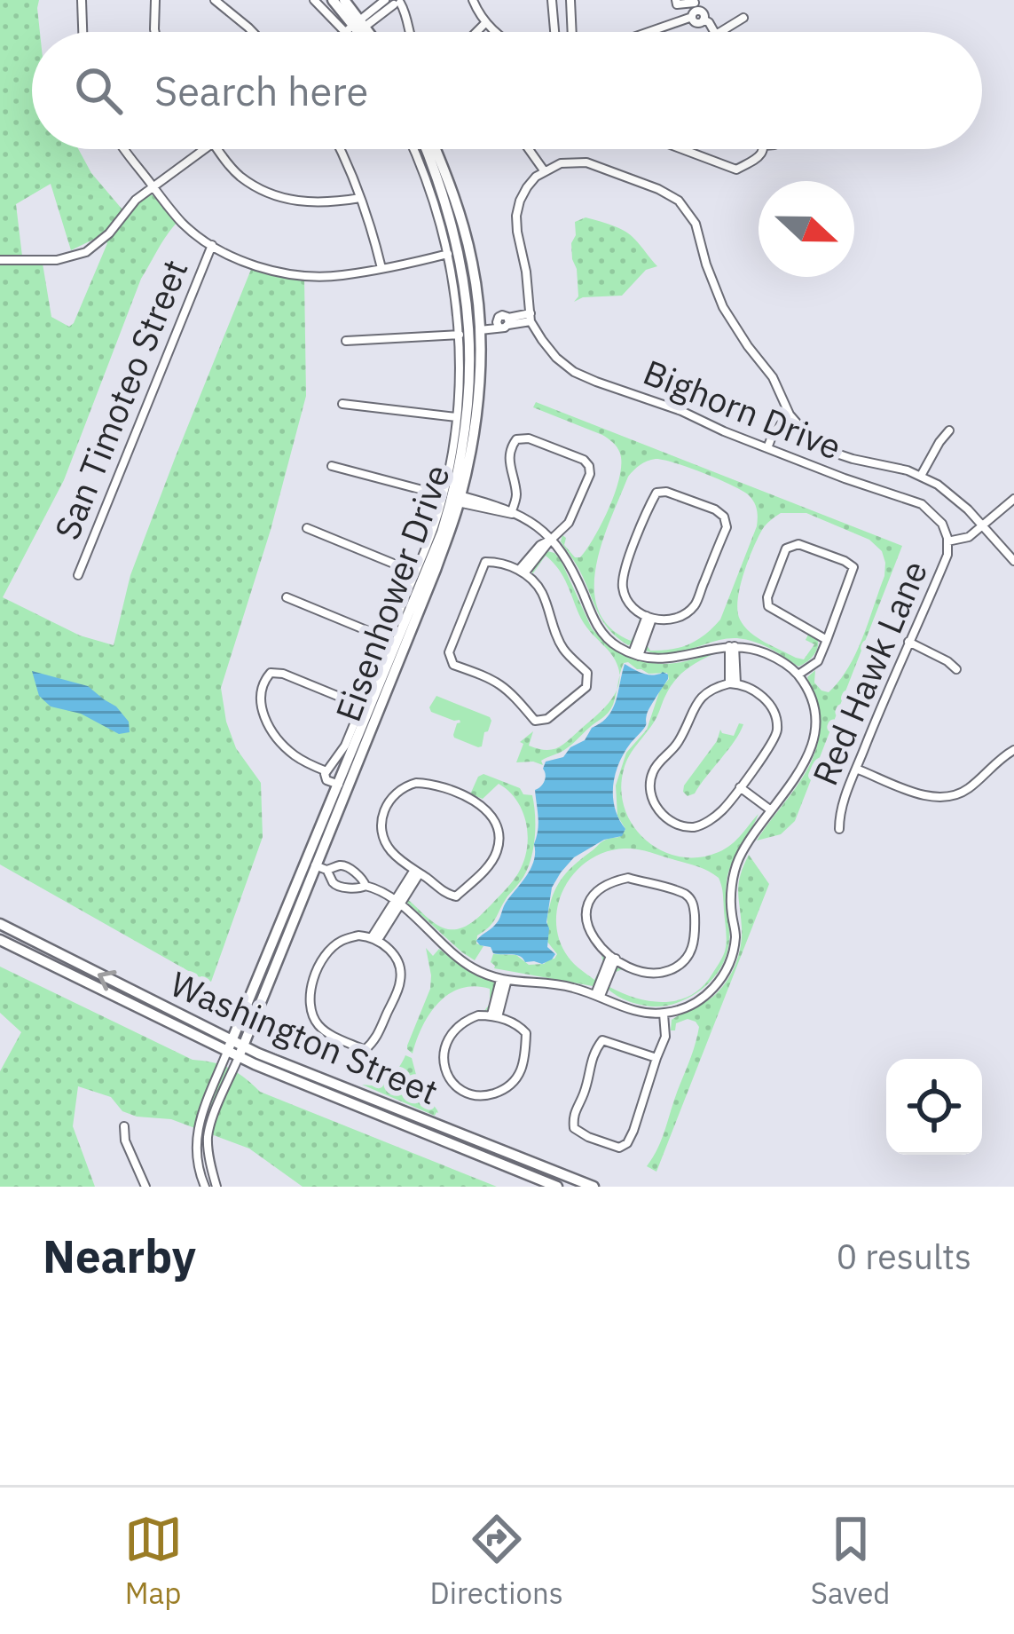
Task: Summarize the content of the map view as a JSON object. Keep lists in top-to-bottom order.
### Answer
{
  "streets": {
    "main road": ["Eisenhower Drive", "Washington Street"],
    "street": ["San Timoteo Street", "Bighorn Drive", "Red Hawk Lane"]
  },
  "crossings": [
    ["Bighorn Drive", "Red Hawk Lane"],
    ["Eisenhower Drive", "Washington Street"]
  ],
  "north": "right",
  "page": {
    "search": "Search here",
    "heading": ["Nearby", "0 results"],
    "nav": ["Map", "Directions", "Saved"]
  }
}
